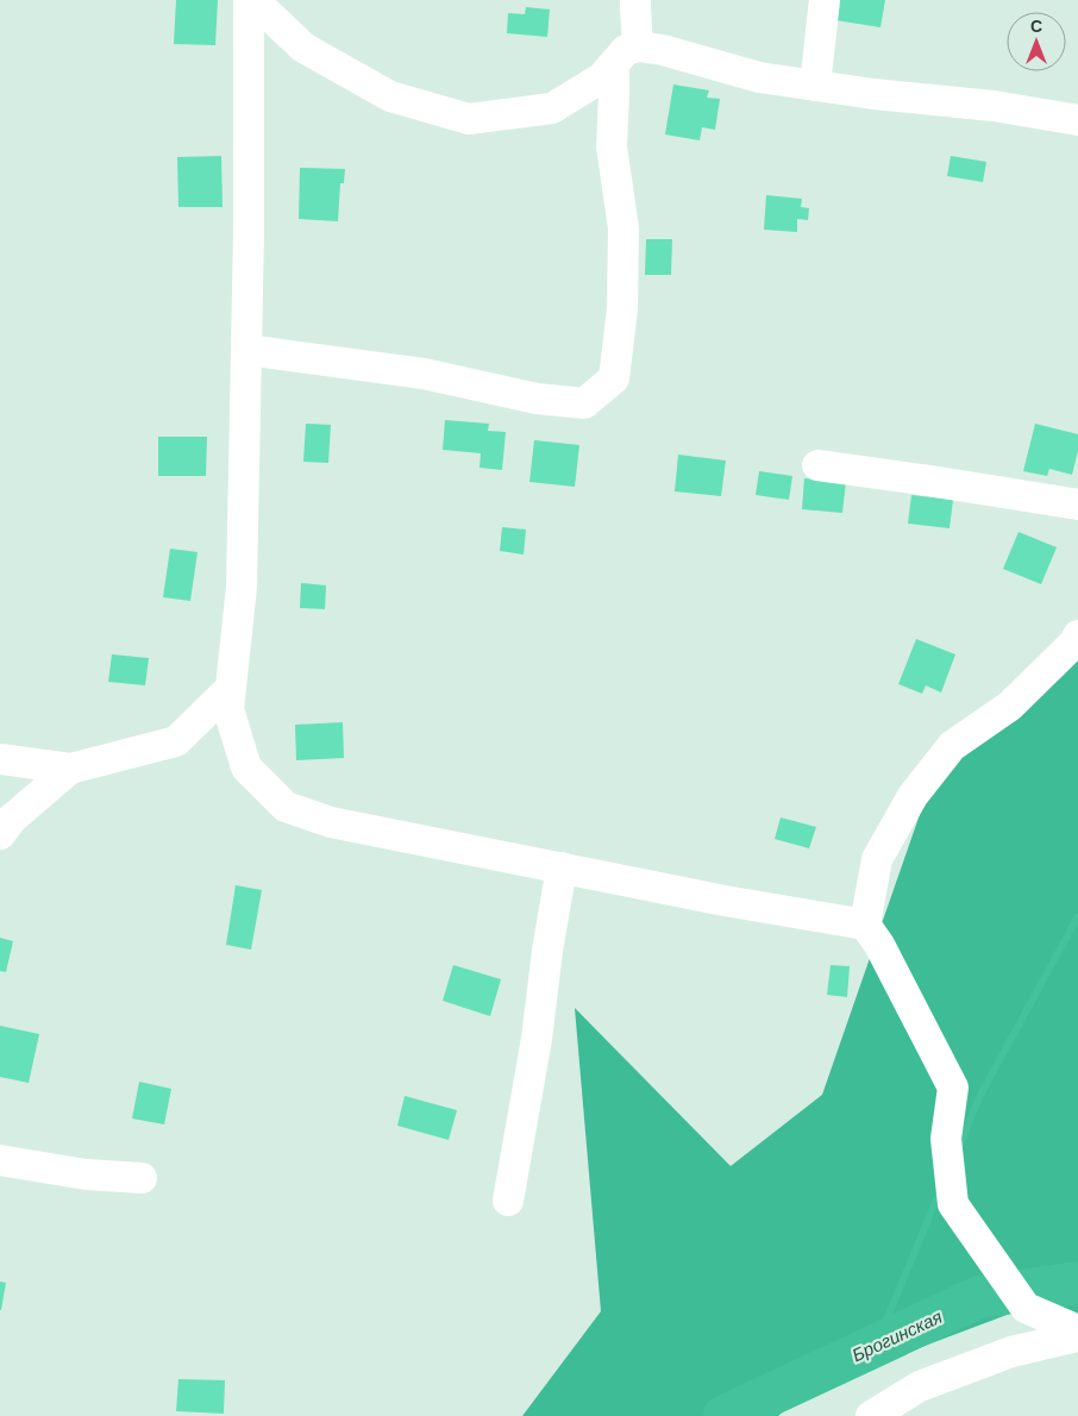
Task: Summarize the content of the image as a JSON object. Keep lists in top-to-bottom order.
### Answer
{
  "water": ["Брогинская"],
  "north": "top"
}
